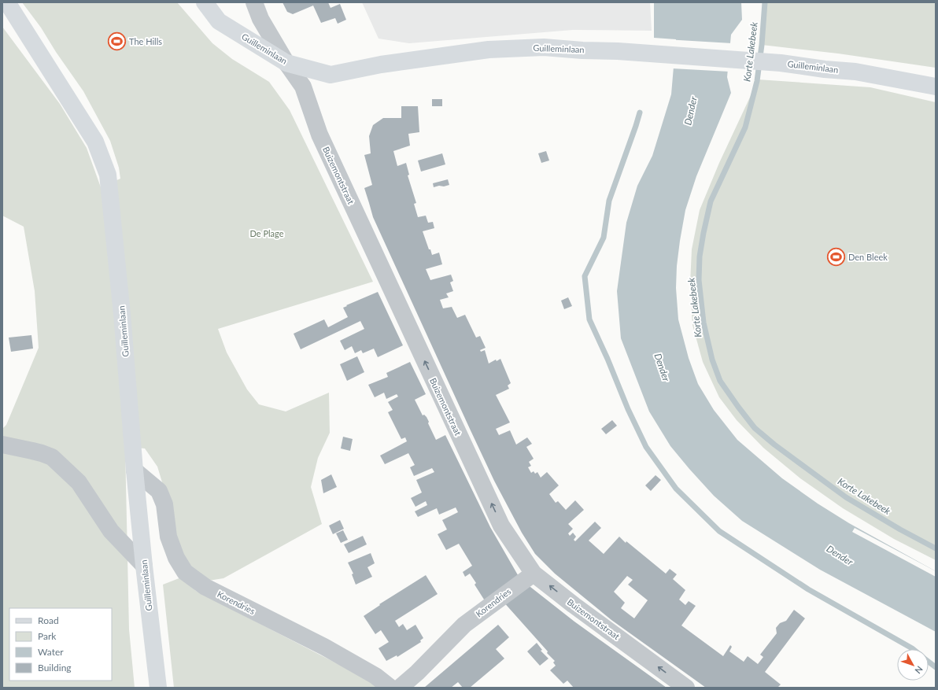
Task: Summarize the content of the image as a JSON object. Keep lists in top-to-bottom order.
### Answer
{
  "streets": {
    "main road": ["Guilleminlaan"],
    "street": ["Buizemontstraat", "Korendries"]
  },
  "crossings": [
    ["Guilleminlaan", "Buizemontstraat"],
    ["Guilleminlaan", "Korendries"],
    ["Buizemontstraat", "Korendries"]
  ],
  "one_way": ["Buizemontstraat"],
  "water": ["Korte Lakebeek", "Dender"],
  "parks": ["De Plage"],
  "places": {
    "sports": ["The Hills", "Den Bleek"]
  },
  "legend": [
    "Road",
    "Park",
    "Water",
    "Building"
  ],
  "north": "bottom right"
}
